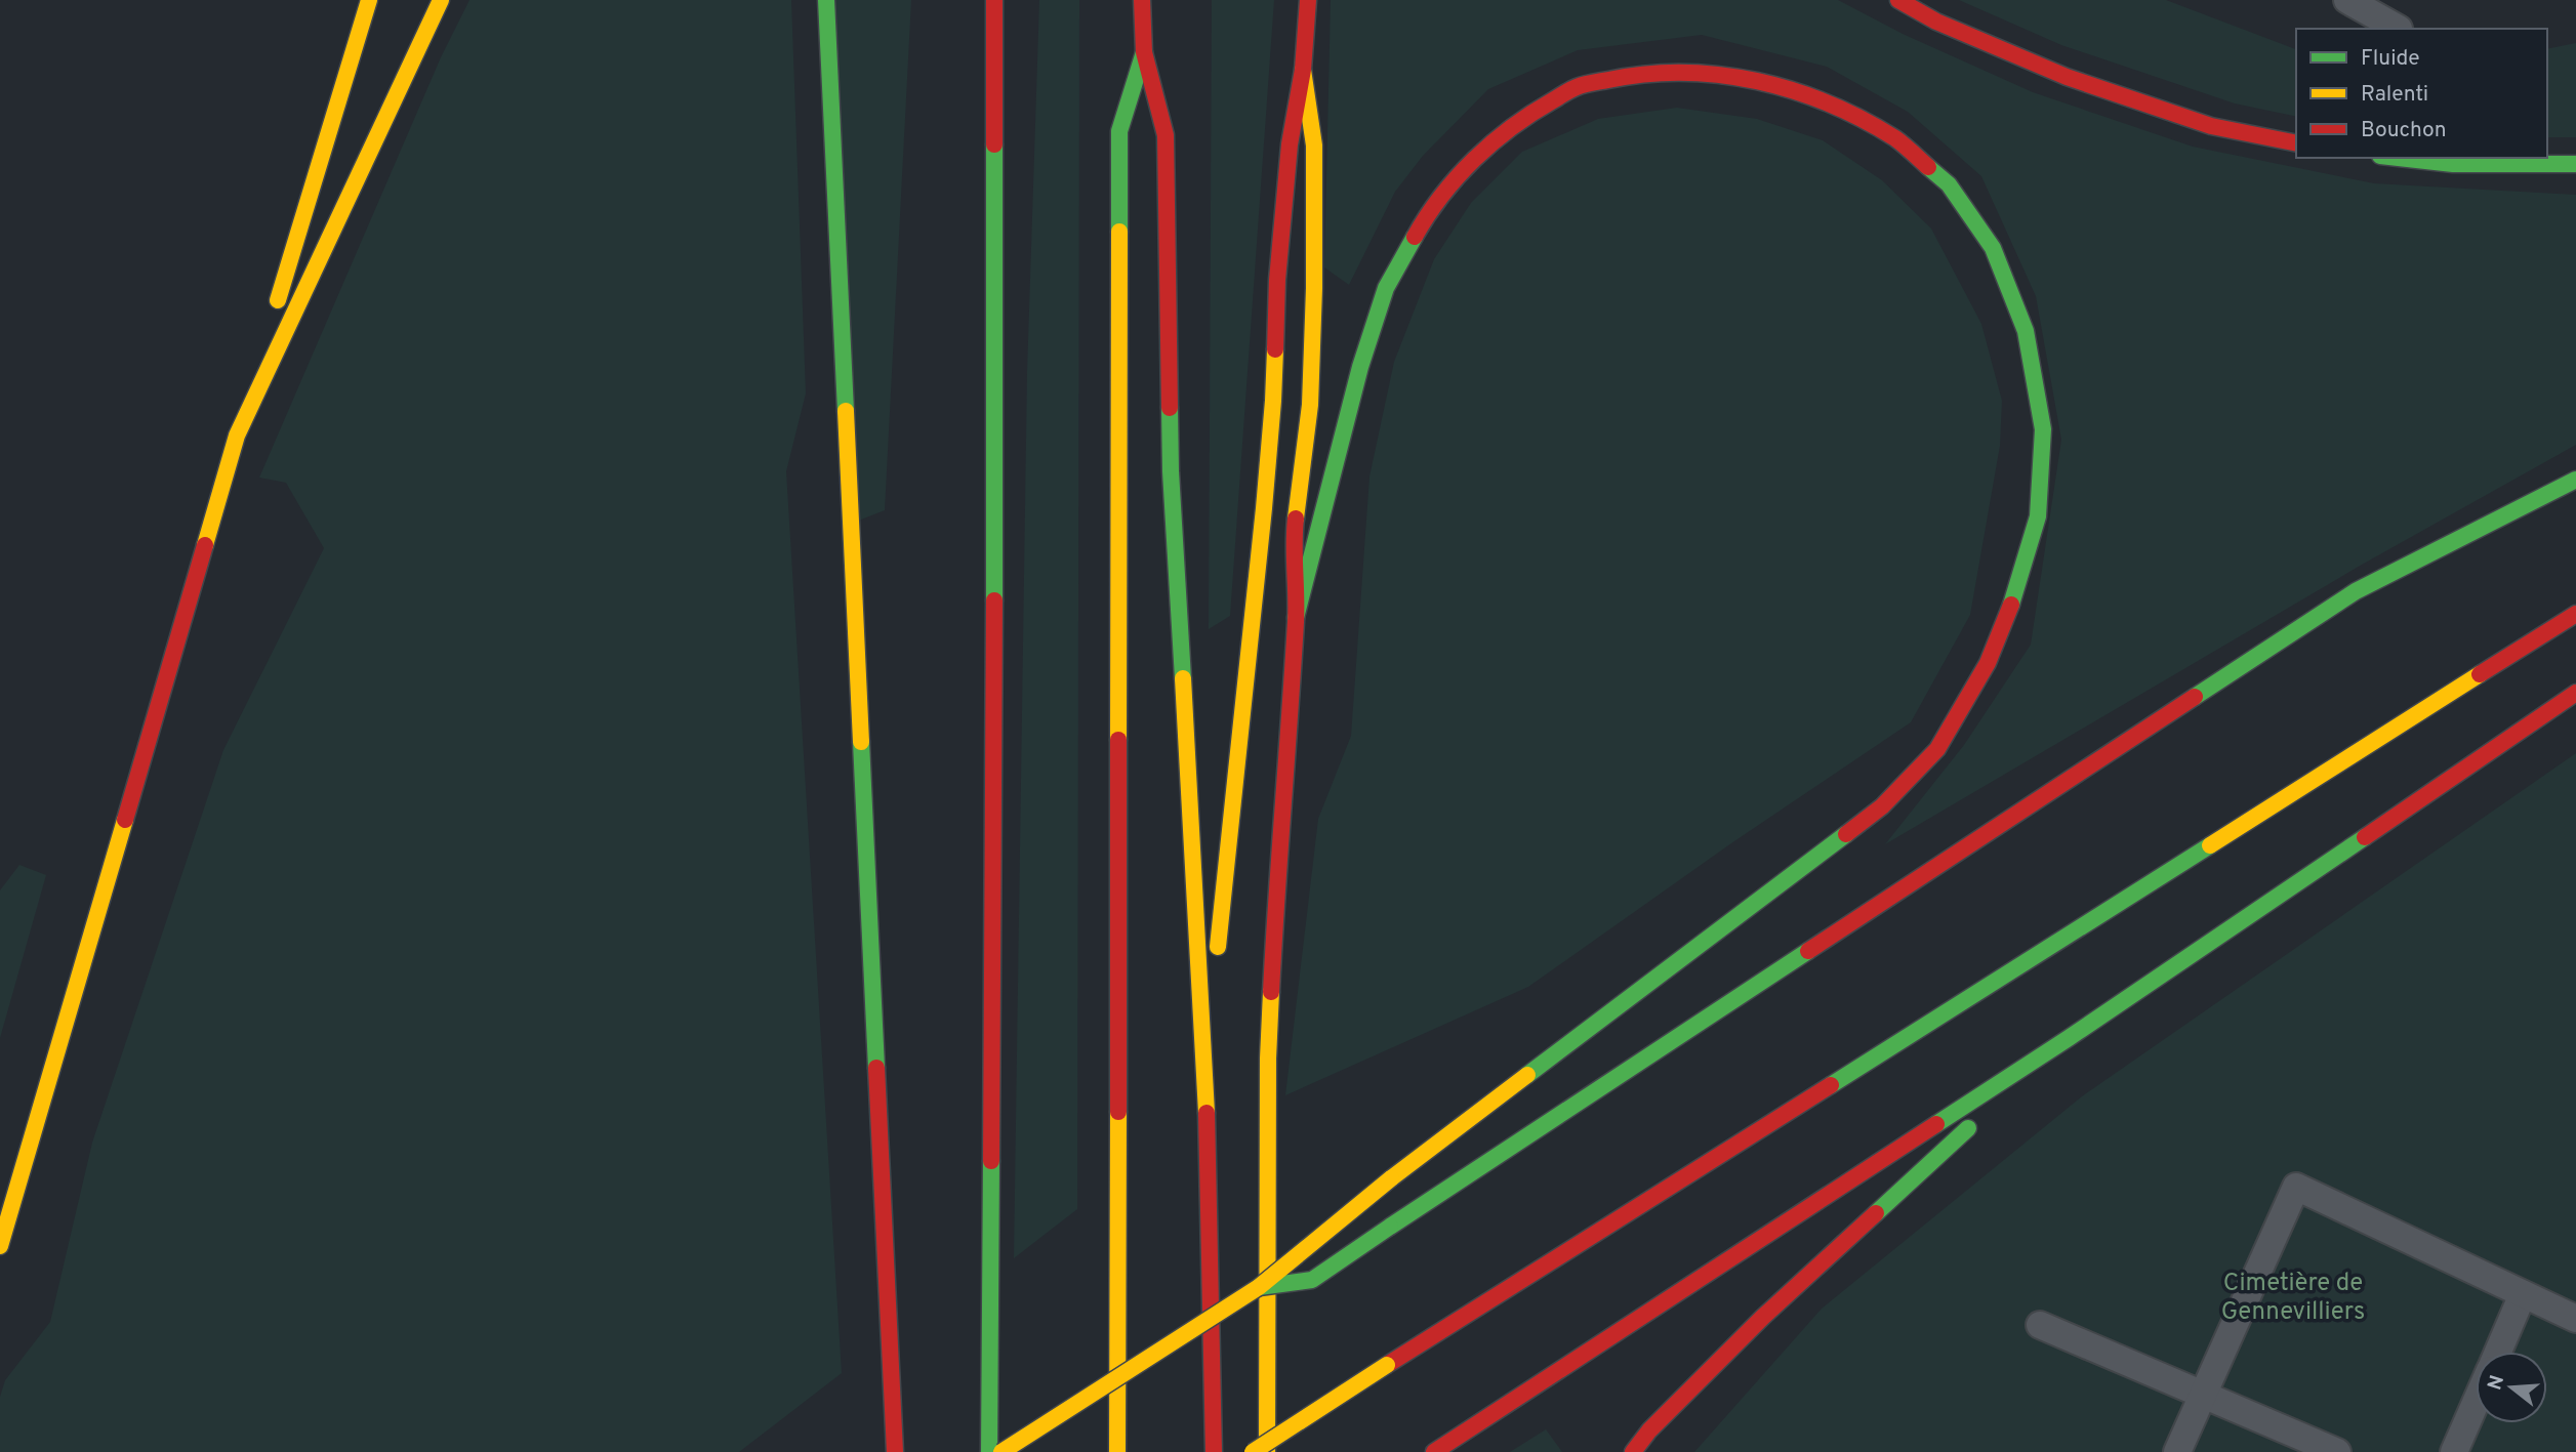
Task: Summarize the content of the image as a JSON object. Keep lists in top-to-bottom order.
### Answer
{
  "parks": ["Cimetière de Gennevilliers"],
  "legend": ["Fluide", "Ralenti", "Bouchon"],
  "north": "left"
}
